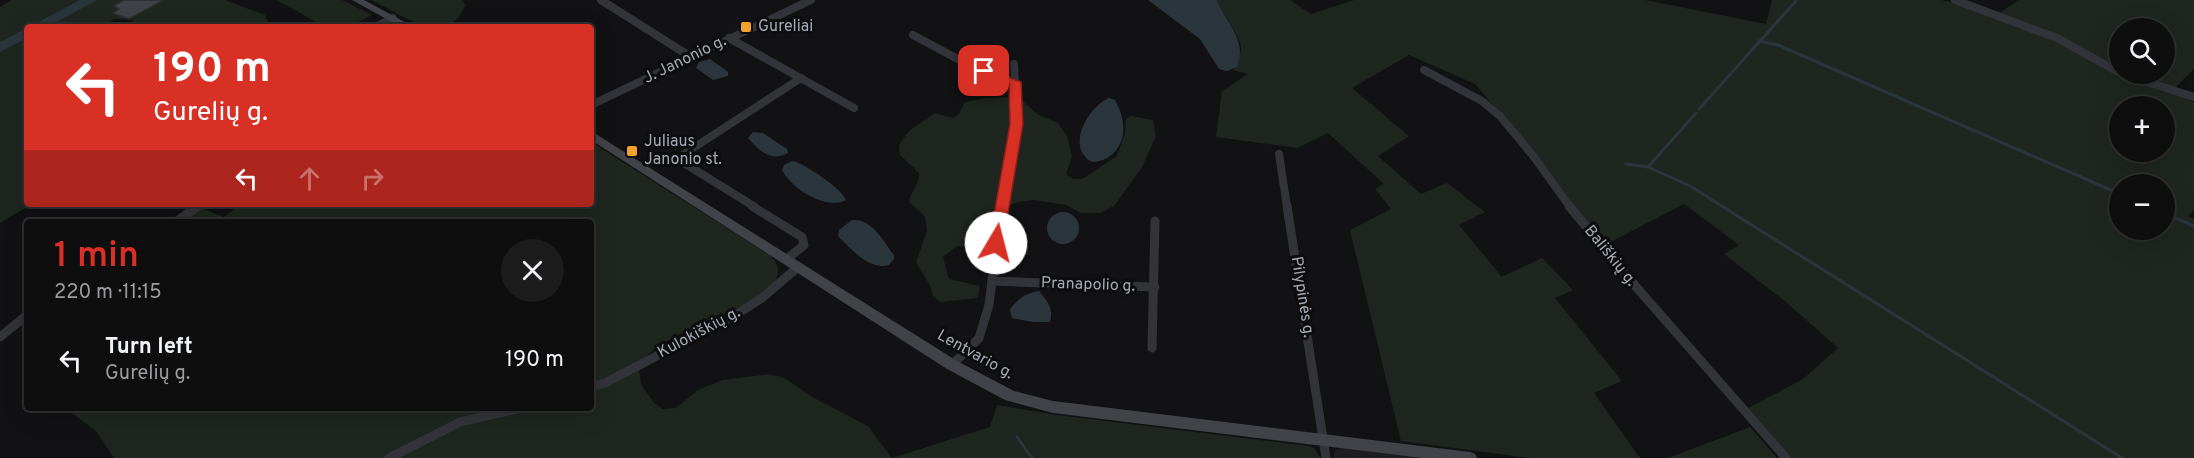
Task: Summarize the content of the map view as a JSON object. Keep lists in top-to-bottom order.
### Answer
{
  "streets": {
    "main road": ["Lentvario g."],
    "street": [
      "J. Janonio g.",
      "Bališkių g.",
      "Pranapolio g.",
      "Pilypinės g.",
      "Kulokiškių g."
    ]
  },
  "crossings": [
    ["Pilypinės g.", "Lentvario g."],
    ["Kulokiškių g.", "Lentvario g."]
  ],
  "places": {
    "transit": ["Gureliai", "Juliaus Janonio st."]
  },
  "page": {
    "map_buttons": ["+", "−"],
    "turn": ["190 m", "Gurelių g."],
    "heading": ["1 min", "220 m · 11:15"],
    "list": [
      {
        "name": "Turn left",
        "note": "Gurelių g.",
        "value": "190 m"
      }
    ]
  }
}
